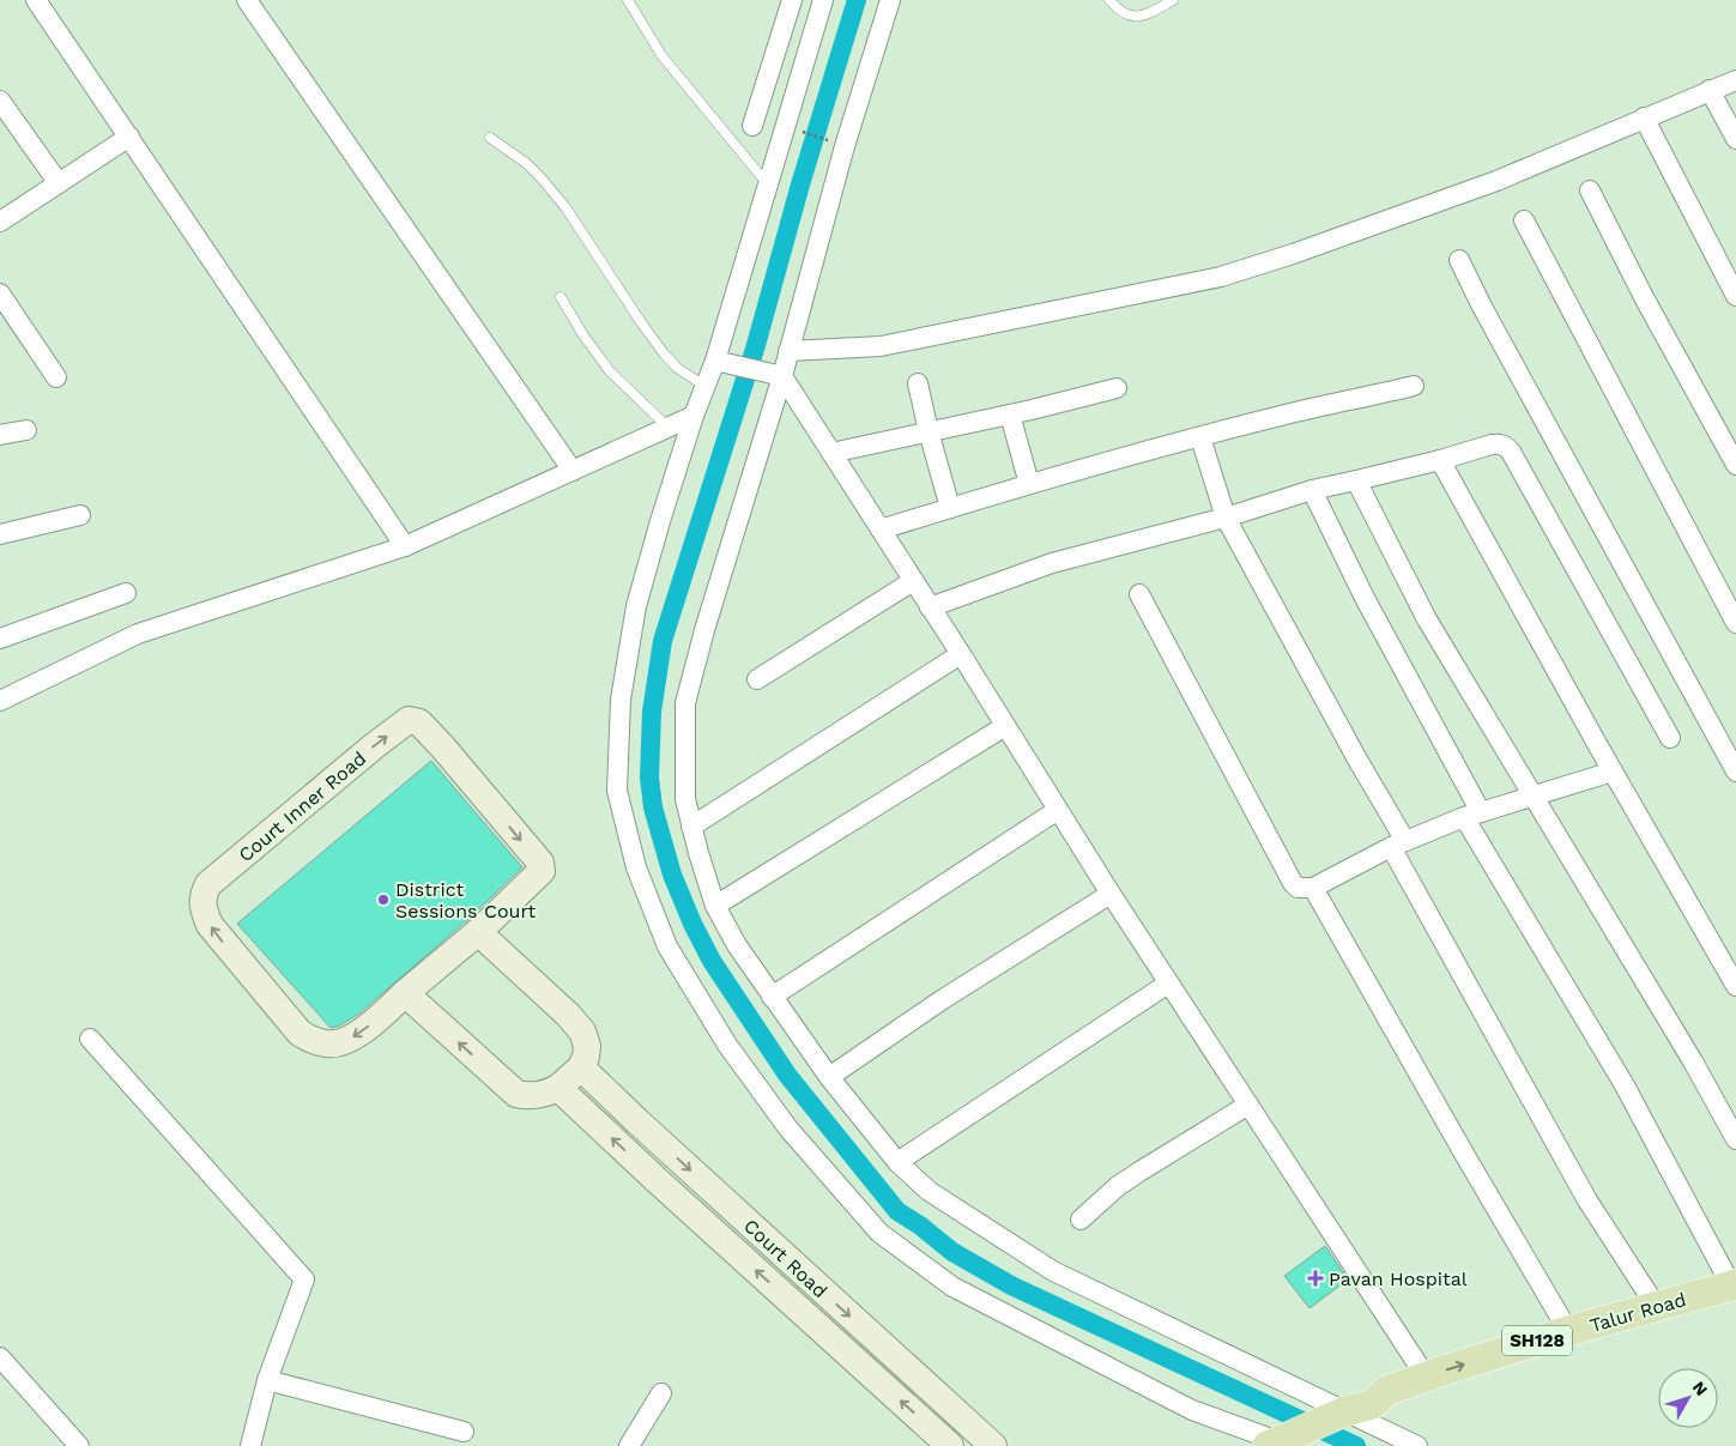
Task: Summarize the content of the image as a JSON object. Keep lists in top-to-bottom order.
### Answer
{
  "streets": {
    "main road": ["Talur Road", "SH128"],
    "street": ["Court Inner Road", "Court Road"]
  },
  "places": {
    "other": ["District Sessions Court"],
    "health": ["Pavan Hospital"]
  },
  "north": "top right"
}
